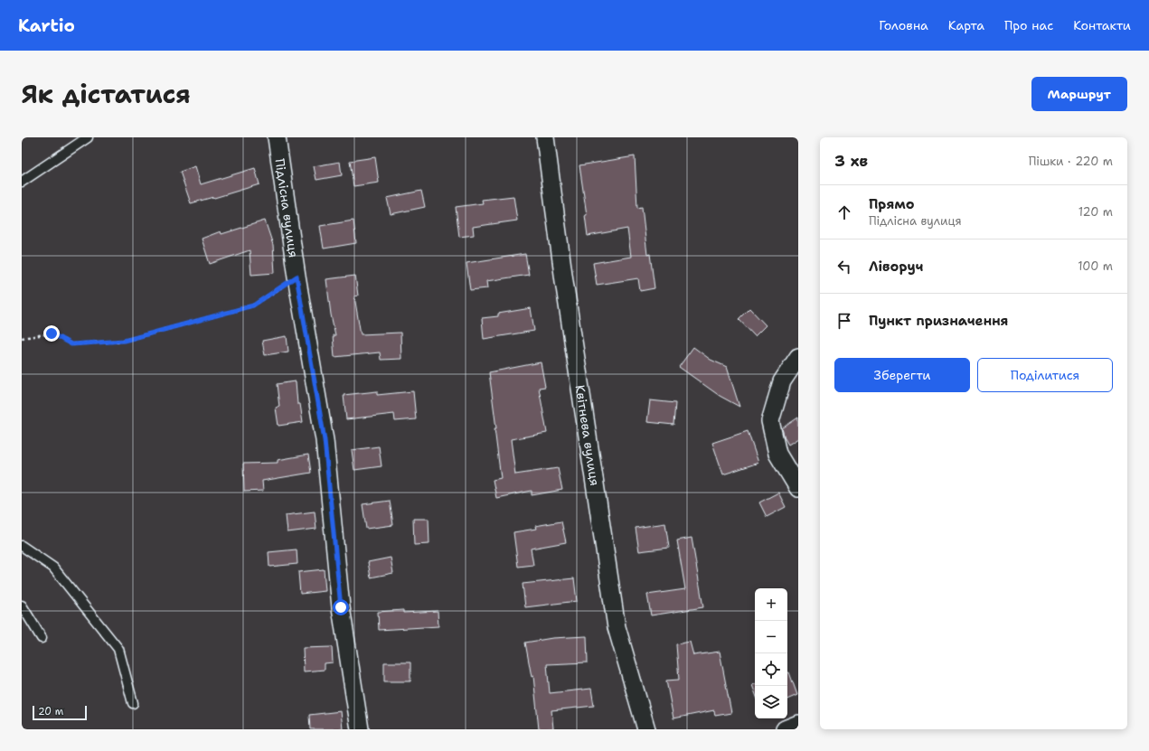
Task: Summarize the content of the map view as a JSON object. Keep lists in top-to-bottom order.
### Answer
{
  "streets": {
    "street": ["Підлісна вулиця", "Квітнева вулиця"]
  },
  "scale_bar": "20 m",
  "page": {
    "header": "Kartio",
    "nav": [
      "Головна",
      "Карта",
      "Про нас",
      "Контакти"
    ],
    "title": "Як дістатися",
    "buttons": [
      "Маршрут",
      ["Зберегти", "Поділитися"]
    ],
    "heading": ["3 хв", "Пішки · 220 m"],
    "list": [
      ["Прямо", "Підлісна вулиця", "120 m"],
      ["Ліворуч", "100 m"],
      "Пункт призначення"
    ],
    "map_buttons": ["+", "−"],
    "scale": "20 m"
  }
}
